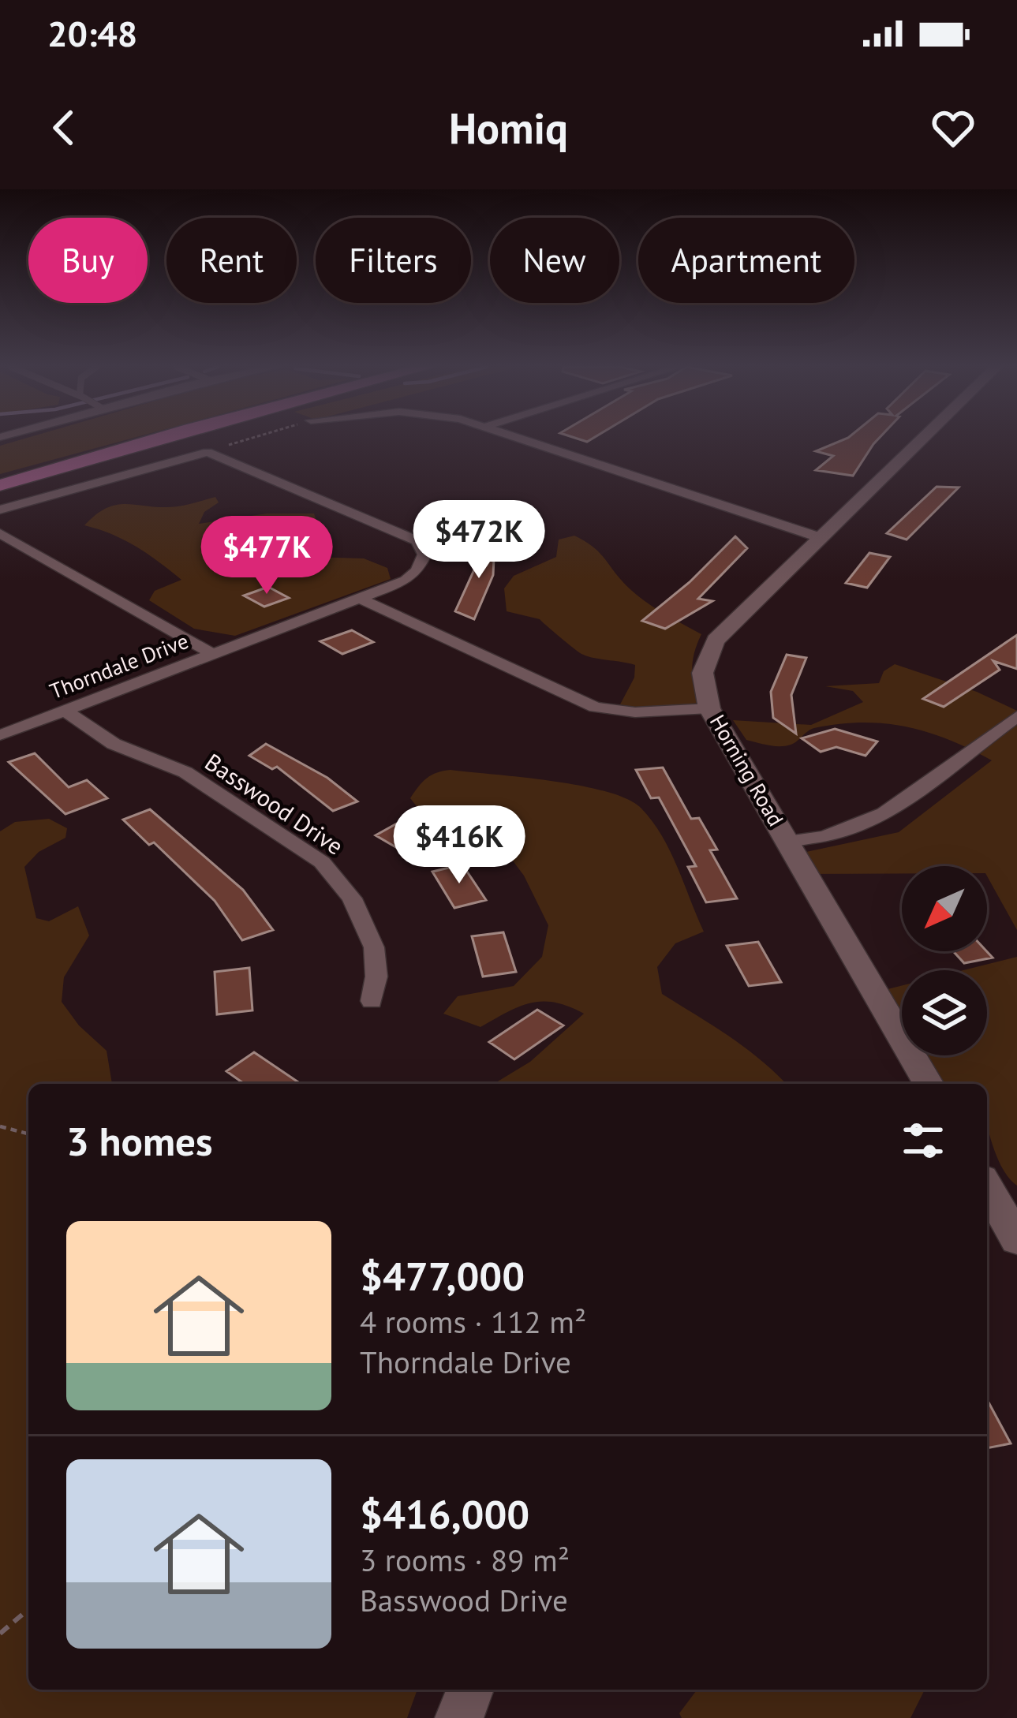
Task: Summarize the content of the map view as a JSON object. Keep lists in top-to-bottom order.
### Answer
{
  "streets": {
    "street": ["Thorndale Drive", "Horning Road", "Basswood Drive"]
  },
  "crossings": [
    ["Thorndale Drive", "Basswood Drive"]
  ],
  "north": "bottom left",
  "page": {
    "status": "20:48",
    "header": "Homiq",
    "chip": [
      "Buy",
      "Rent",
      "Filters",
      "New",
      "Apartment"
    ],
    "price": ["$472K", "$477K", "$416K"],
    "heading": "3 homes",
    "list": [
      {
        "name": "$477,000",
        "note": "4 rooms · 112 m² · Thorndale Drive"
      },
      {
        "name": "$416,000",
        "note": "3 rooms · 89 m² · Basswood Drive"
      }
    ]
  }
}
